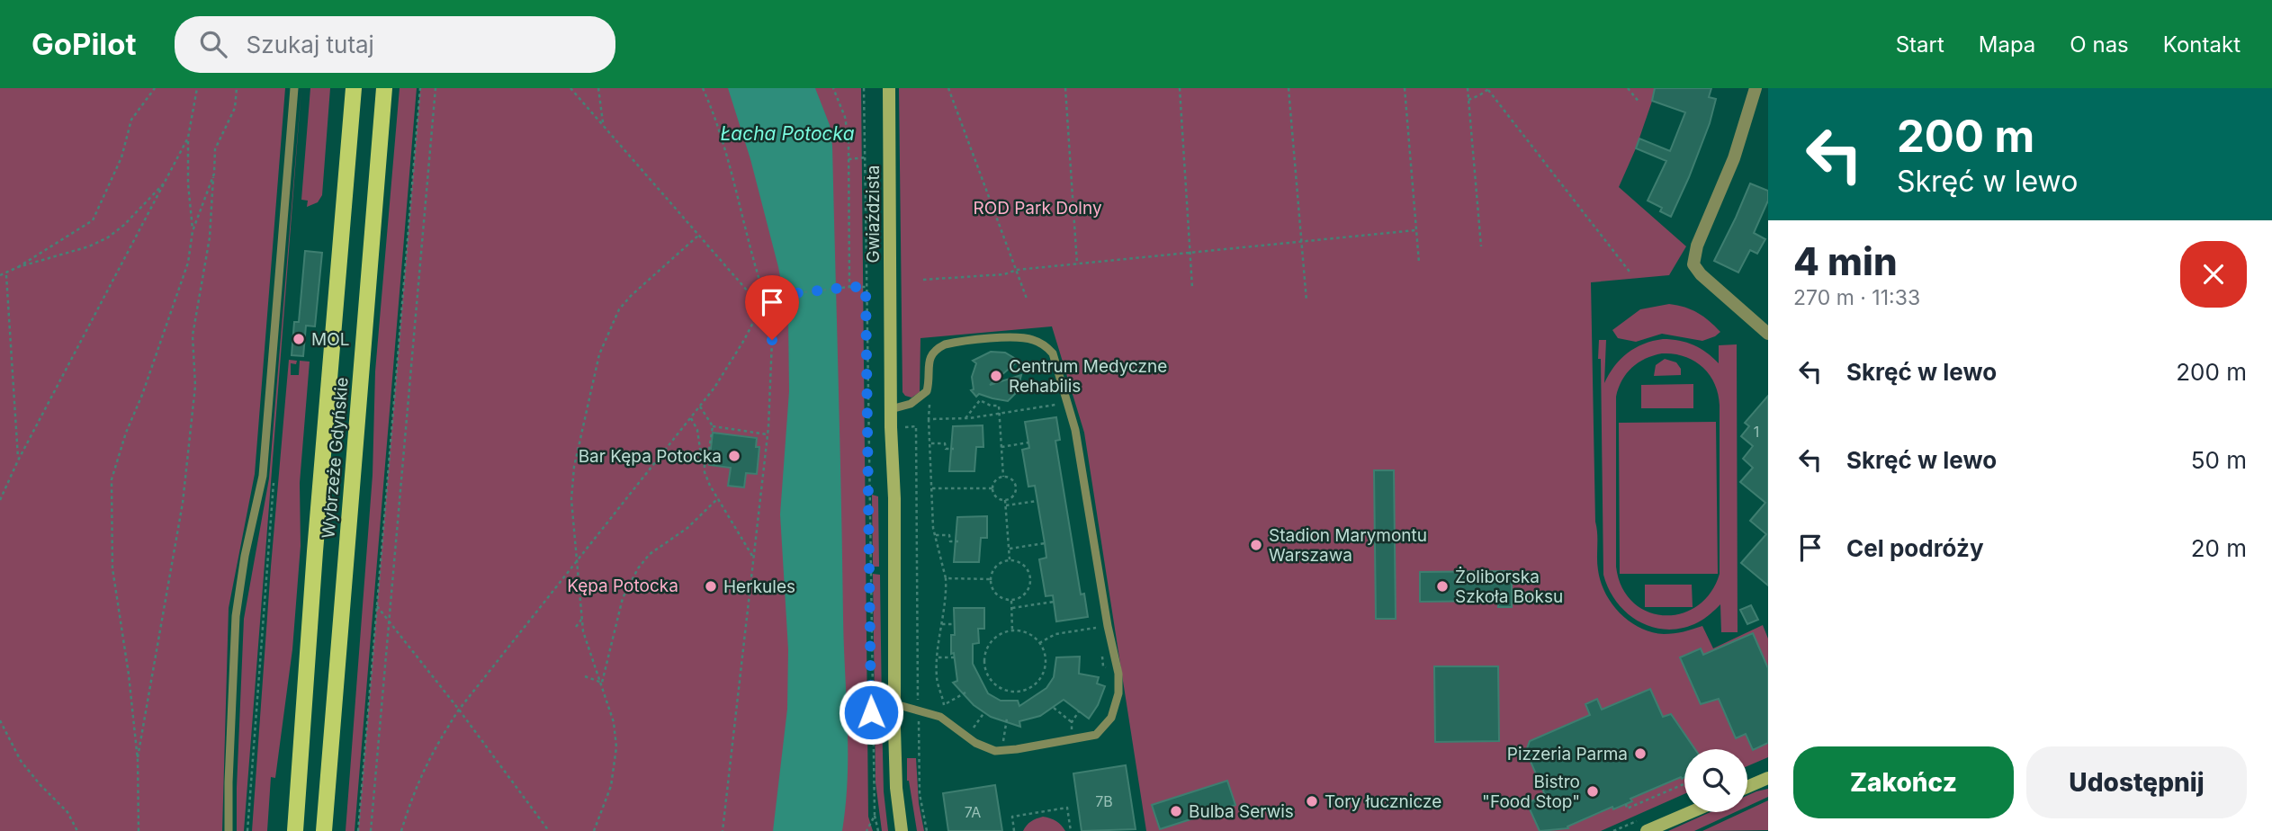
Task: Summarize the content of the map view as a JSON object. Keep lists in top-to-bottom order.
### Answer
{
  "streets": {
    "main road": ["Wybrzeże Gdyńskie"],
    "street": ["Gwiaździsta"]
  },
  "water": ["Łacha Potocka"],
  "parks": ["ROD Park Dolny", "Kępa Potocka"],
  "places": [
    "MOL",
    "Centrum Medyczne Rehabilis",
    "Bar Kępa Potocka",
    "Stadion Marymontu Warszawa",
    "Herkules",
    "Żoliborska Szkoła Boksu",
    "Pizzeria Parma",
    "Bistro \"Food Stop\"",
    "Tory łucznicze",
    "Bulba Serwis"
  ],
  "house_numbers": ["1", "7B", "7A"],
  "page": {
    "header": "GoPilot",
    "search": "Szukaj tutaj",
    "nav": [
      "Start",
      "Mapa",
      "O nas",
      "Kontakt"
    ],
    "turn": ["200 m", "Skręć w lewo"],
    "heading": ["4 min", "270 m · 11:33"],
    "list": [
      {
        "name": "Skręć w lewo",
        "value": "200 m"
      },
      {
        "name": "Skręć w lewo",
        "value": "50 m"
      },
      {
        "name": "Cel podróży",
        "value": "20 m"
      }
    ],
    "buttons": ["Zakończ", "Udostępnij"]
  }
}
